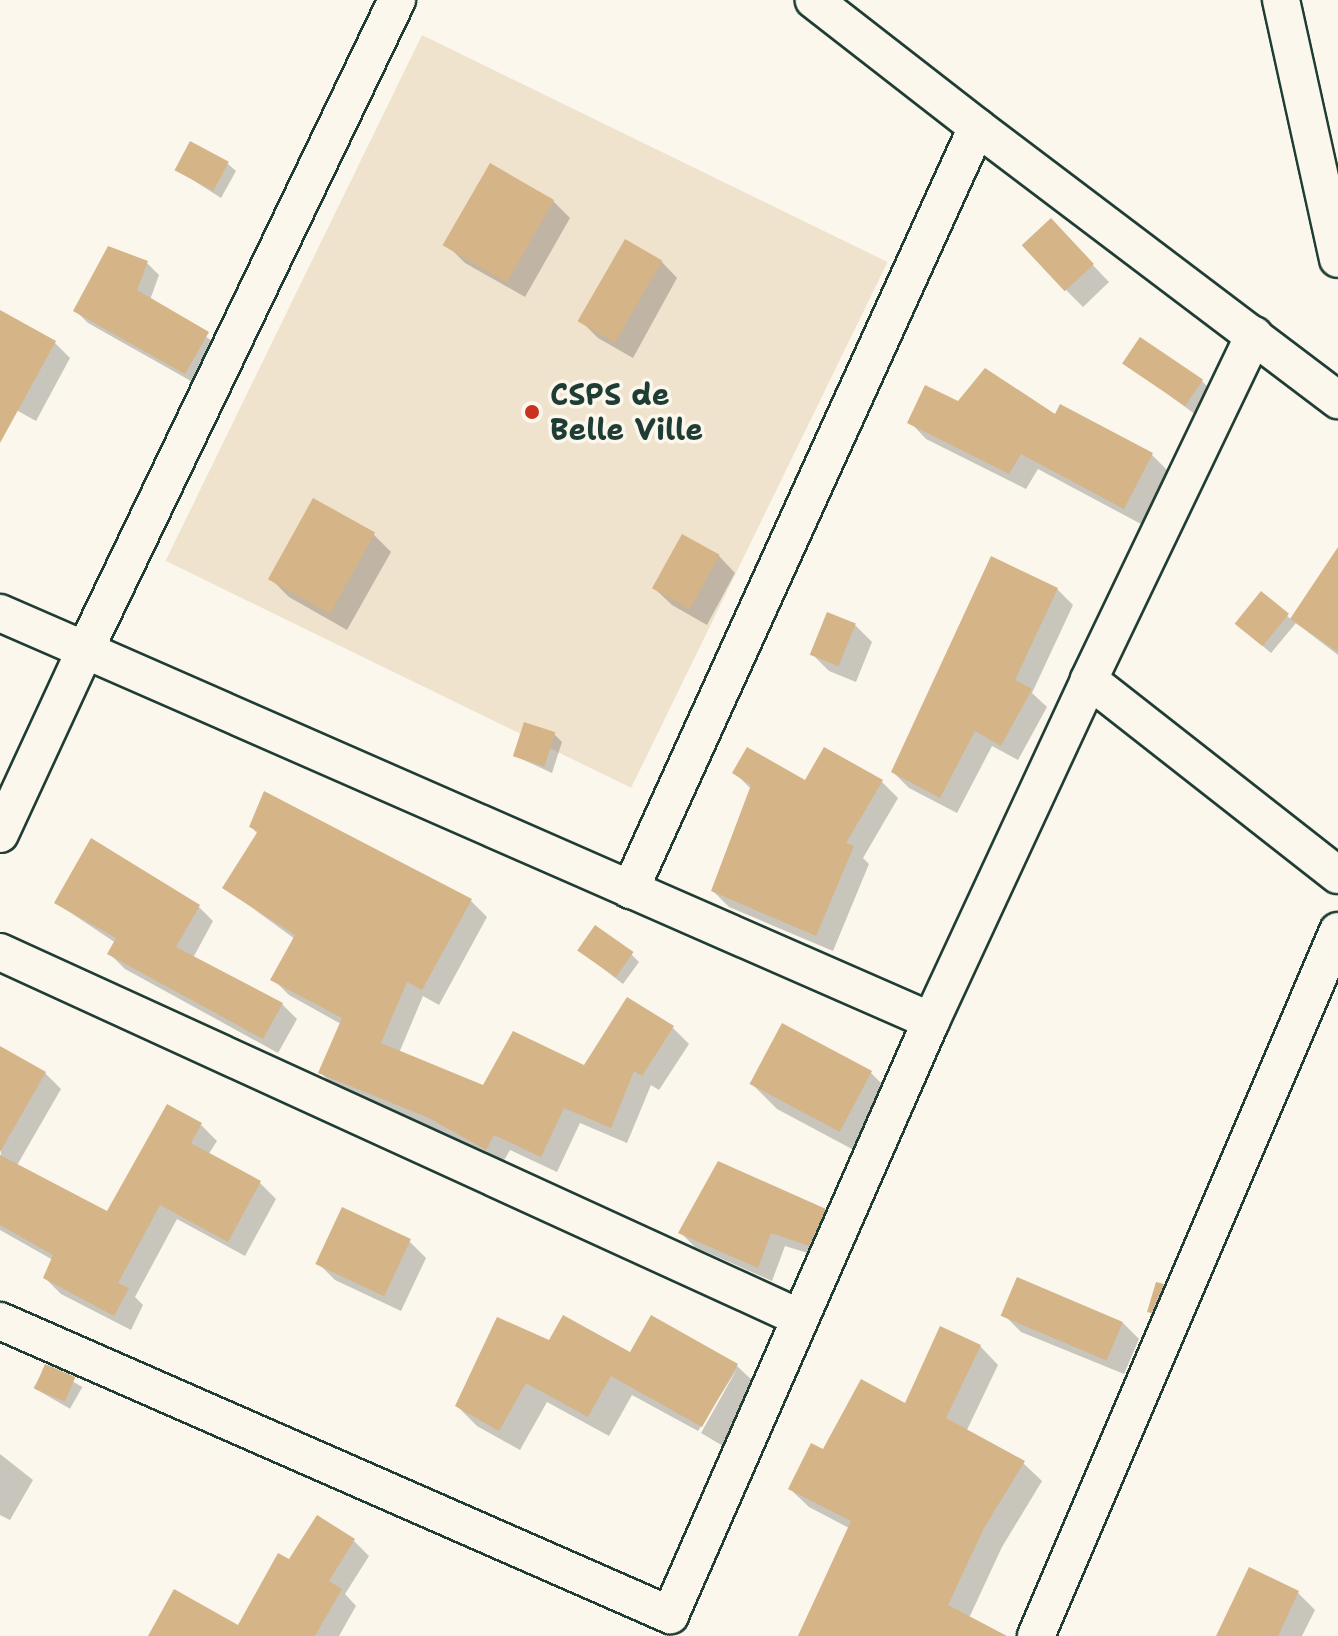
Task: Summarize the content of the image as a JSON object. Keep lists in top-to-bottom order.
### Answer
{
  "places": ["CSPS de Belle Ville"]
}
